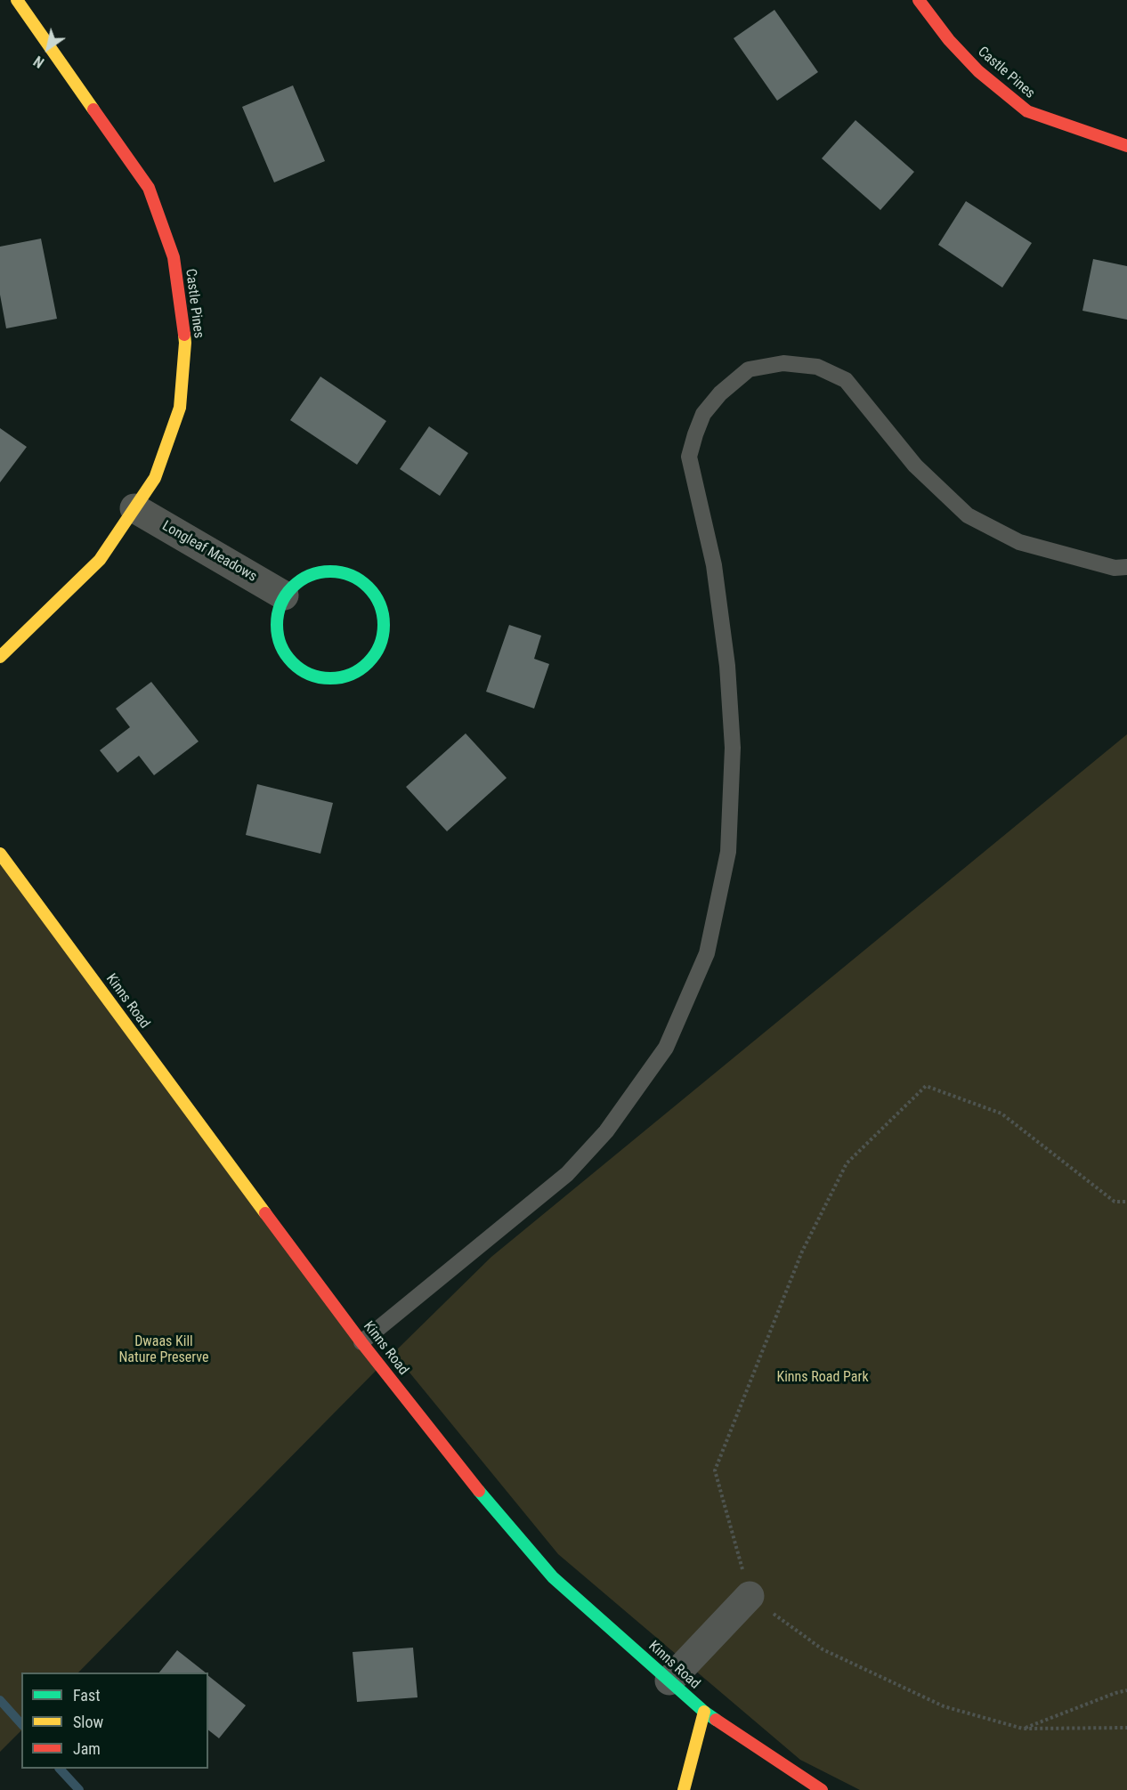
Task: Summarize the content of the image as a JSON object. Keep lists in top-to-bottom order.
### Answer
{
  "streets": {
    "street": ["Castle Pines", "Longleaf Meadows", "Kinns Road"]
  },
  "crossings": [
    ["Castle Pines", "Longleaf Meadows"]
  ],
  "parks": ["Dwaas Kill Nature Preserve", "Kinns Road Park"],
  "legend": ["Fast", "Slow", "Jam"],
  "north": "bottom left"
}
